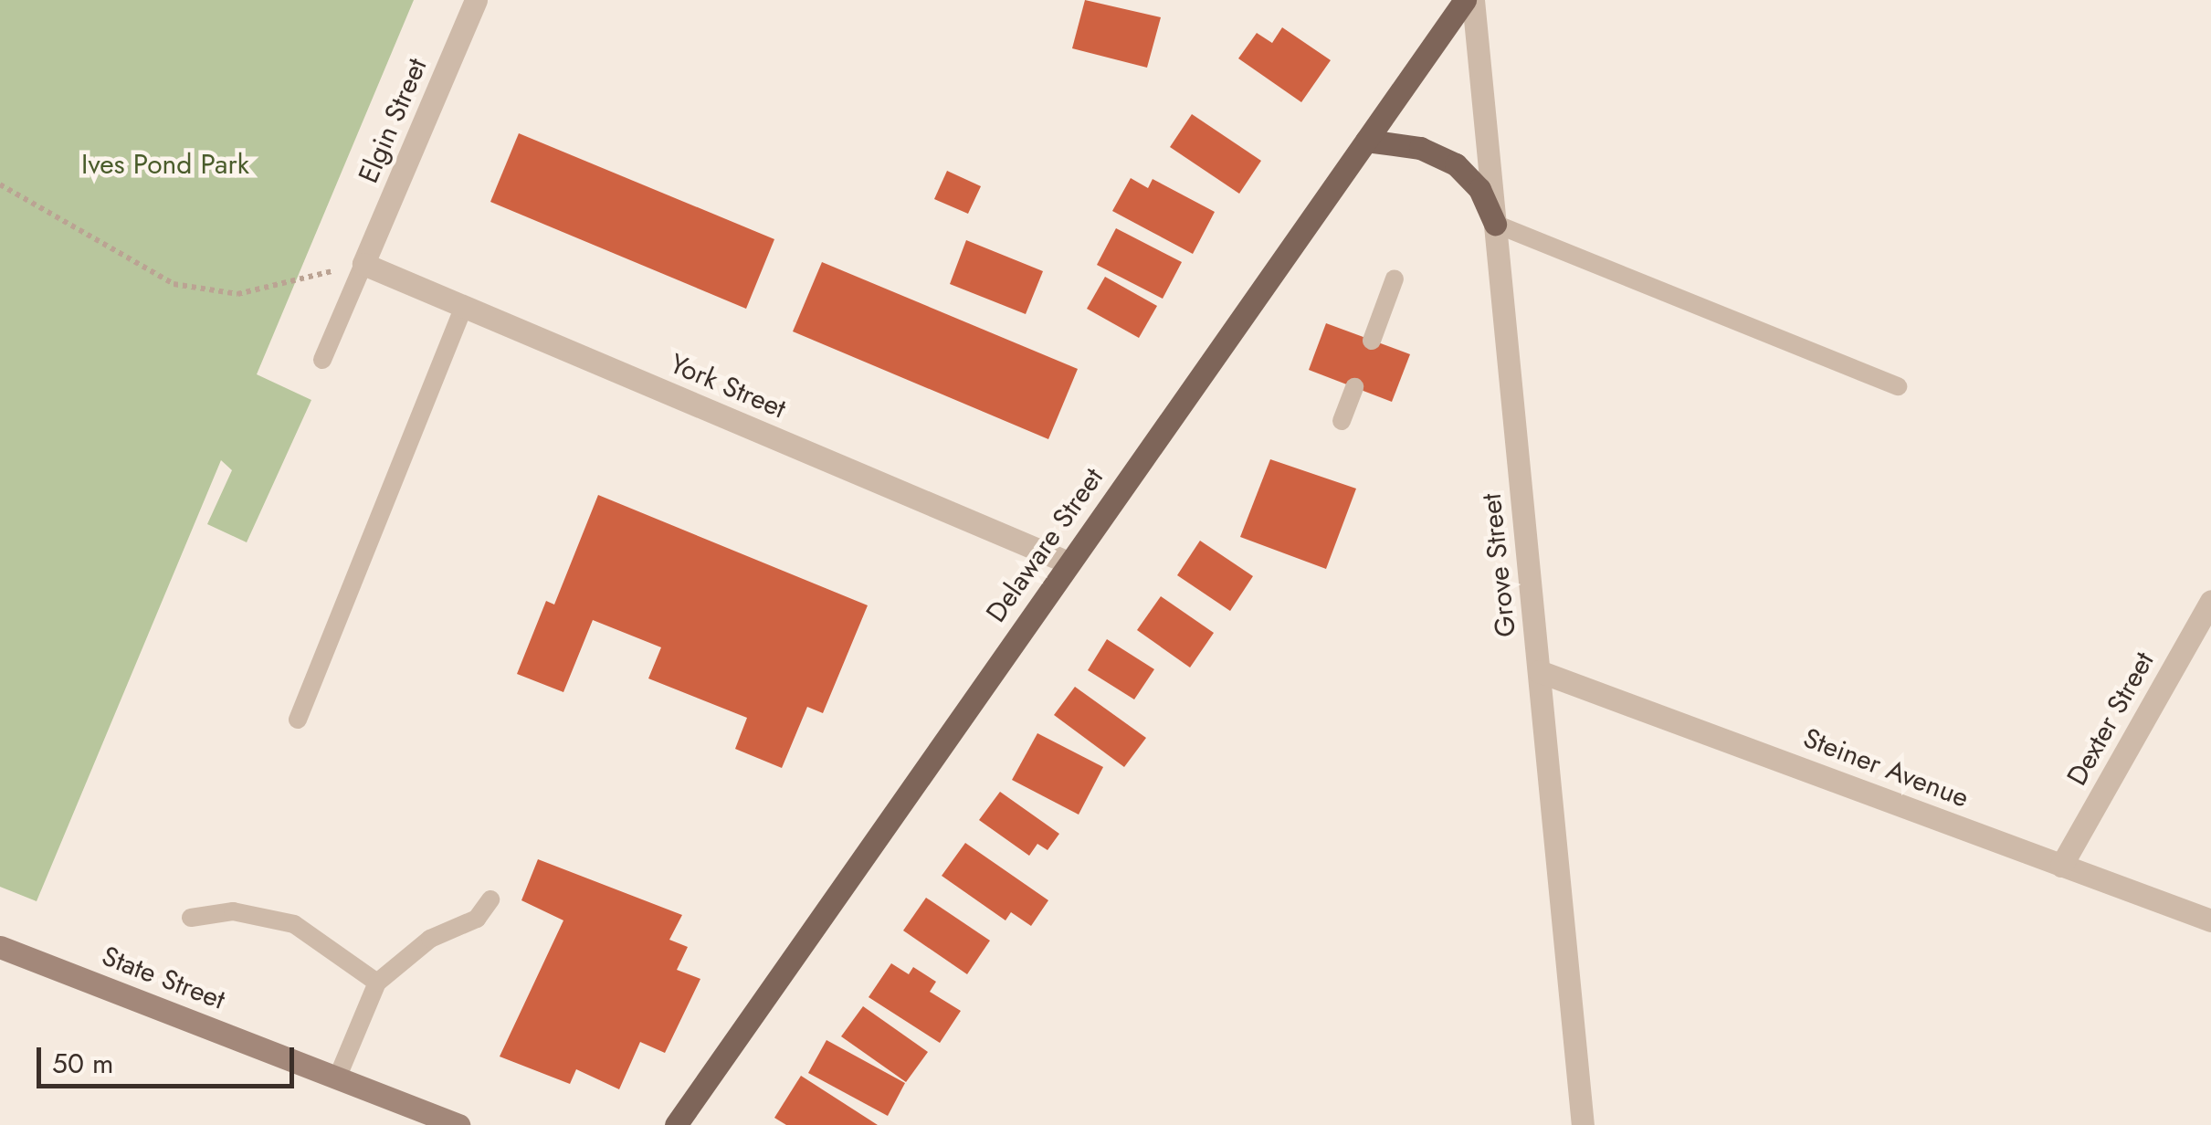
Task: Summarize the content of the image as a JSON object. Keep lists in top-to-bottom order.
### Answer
{
  "streets": {
    "main road": ["Delaware Street"],
    "street": [
      "Elgin Street",
      "York Street",
      "Grove Street",
      "Dexter Street",
      "Steiner Avenue",
      "State Street"
    ]
  },
  "crossings": [
    ["Elgin Street", "York Street"],
    ["York Street", "Delaware Street"],
    ["Grove Street", "Steiner Avenue"],
    ["Dexter Street", "Steiner Avenue"]
  ],
  "parks": ["Ives Pond Park"],
  "scale_bar": "50 m"
}
